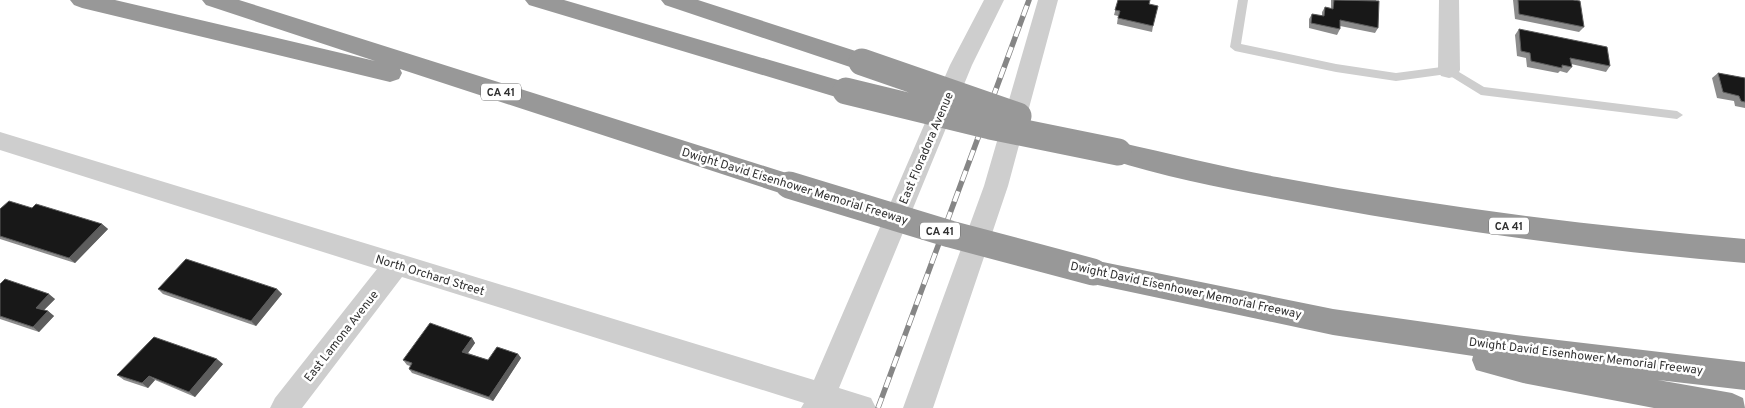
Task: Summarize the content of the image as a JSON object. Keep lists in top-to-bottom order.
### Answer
{
  "streets": {
    "highway": ["CA 41", "Dwight David Eisenhower Memorial Freeway"],
    "street": ["East Floradora Avenue", "North Orchard Street", "East Lamona Avenue"]
  },
  "crossings": [
    ["East Floradora Avenue", "North Orchard Street"],
    ["North Orchard Street", "East Lamona Avenue"]
  ]
}
